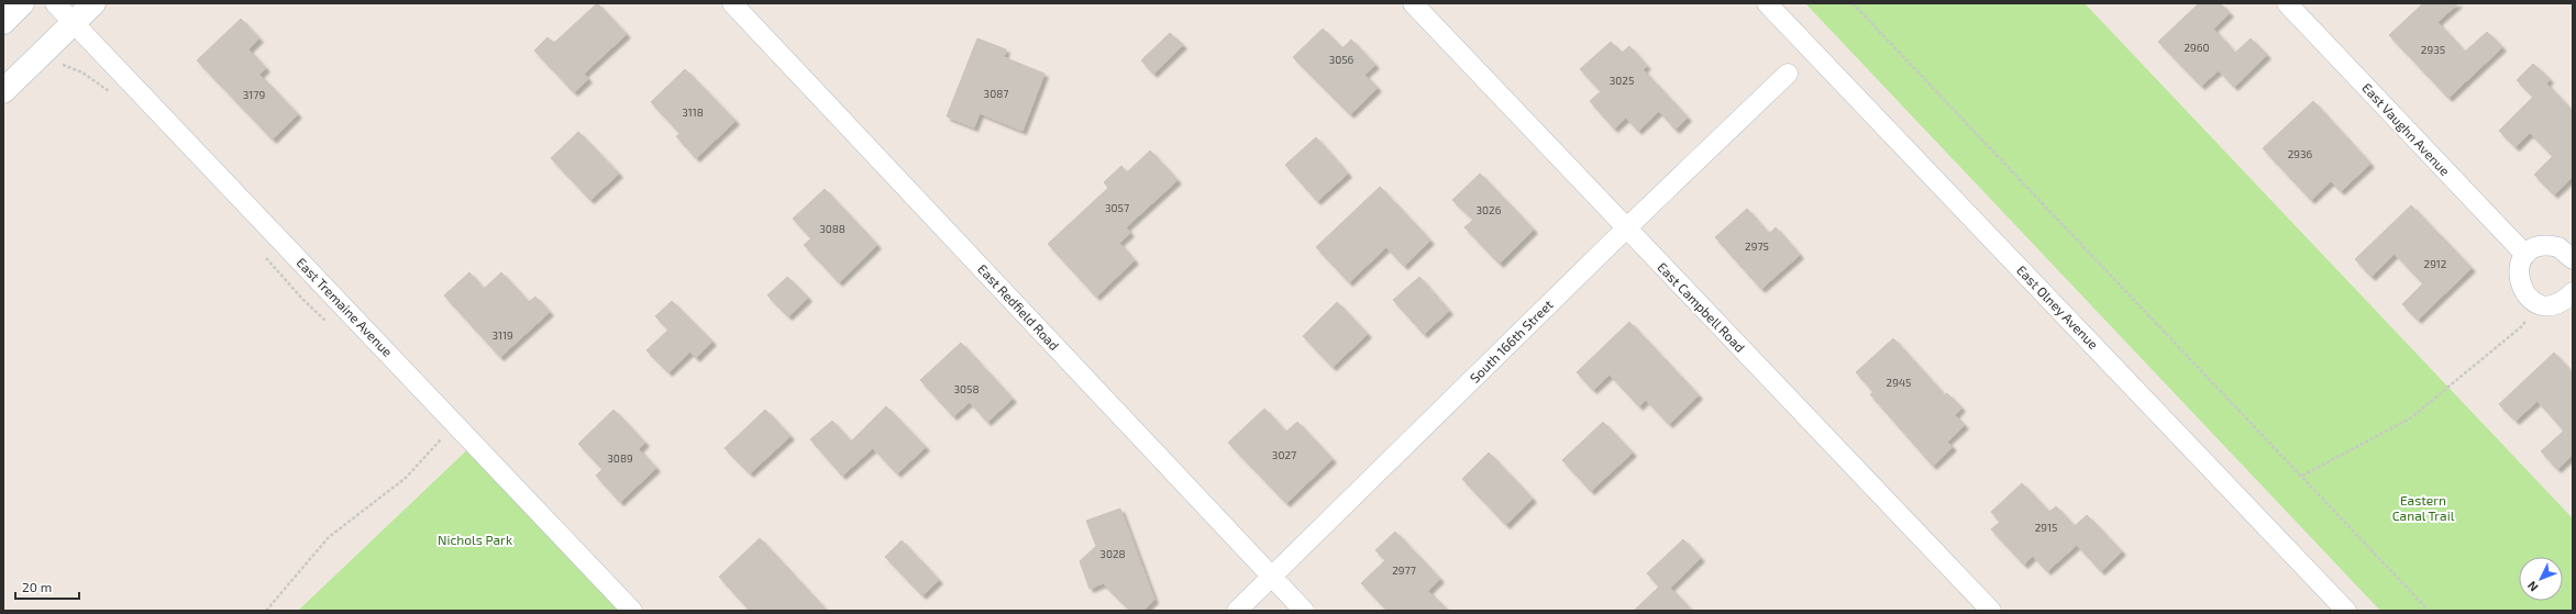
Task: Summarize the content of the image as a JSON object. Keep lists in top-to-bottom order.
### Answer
{
  "streets": {
    "street": [
      "East Vaughn Avenue",
      "East Tremaine Avenue",
      "East Redfield Road",
      "East Campbell Road",
      "East Olney Avenue",
      "South 166th Street"
    ]
  },
  "crossings": [
    ["East Redfield Road", "South 166th Street"],
    ["East Campbell Road", "South 166th Street"]
  ],
  "parks": ["Eastern Canal Trail", "Nichols Park"],
  "house_numbers": [
    "2960",
    "2935",
    "3056",
    "3025",
    "3087",
    "3179",
    "3118",
    "2936",
    "3057",
    "3026",
    "3088",
    "2975",
    "2912",
    "3119",
    "2945",
    "3058",
    "3027",
    "3089",
    "2915",
    "3028",
    "2977"
  ],
  "scale_bar": "20 m",
  "north": "bottom left"
}
